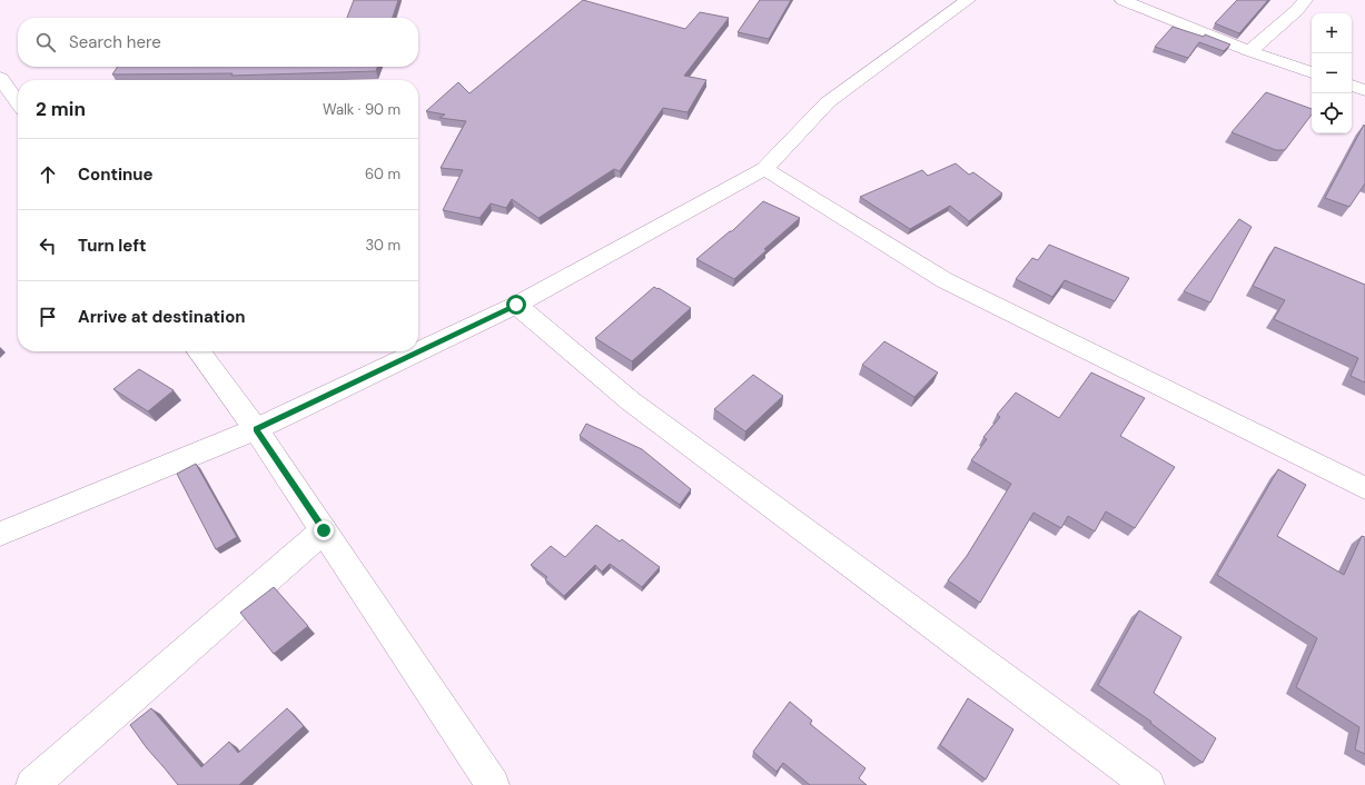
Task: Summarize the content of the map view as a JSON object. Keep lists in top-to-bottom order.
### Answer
{
  "page": {
    "map_buttons": ["+", "−"],
    "search": "Search here",
    "heading": ["2 min", "Walk · 90 m"],
    "list": [
      ["Continue", "60 m"],
      ["Turn left", "30 m"],
      "Arrive at destination"
    ]
  }
}
